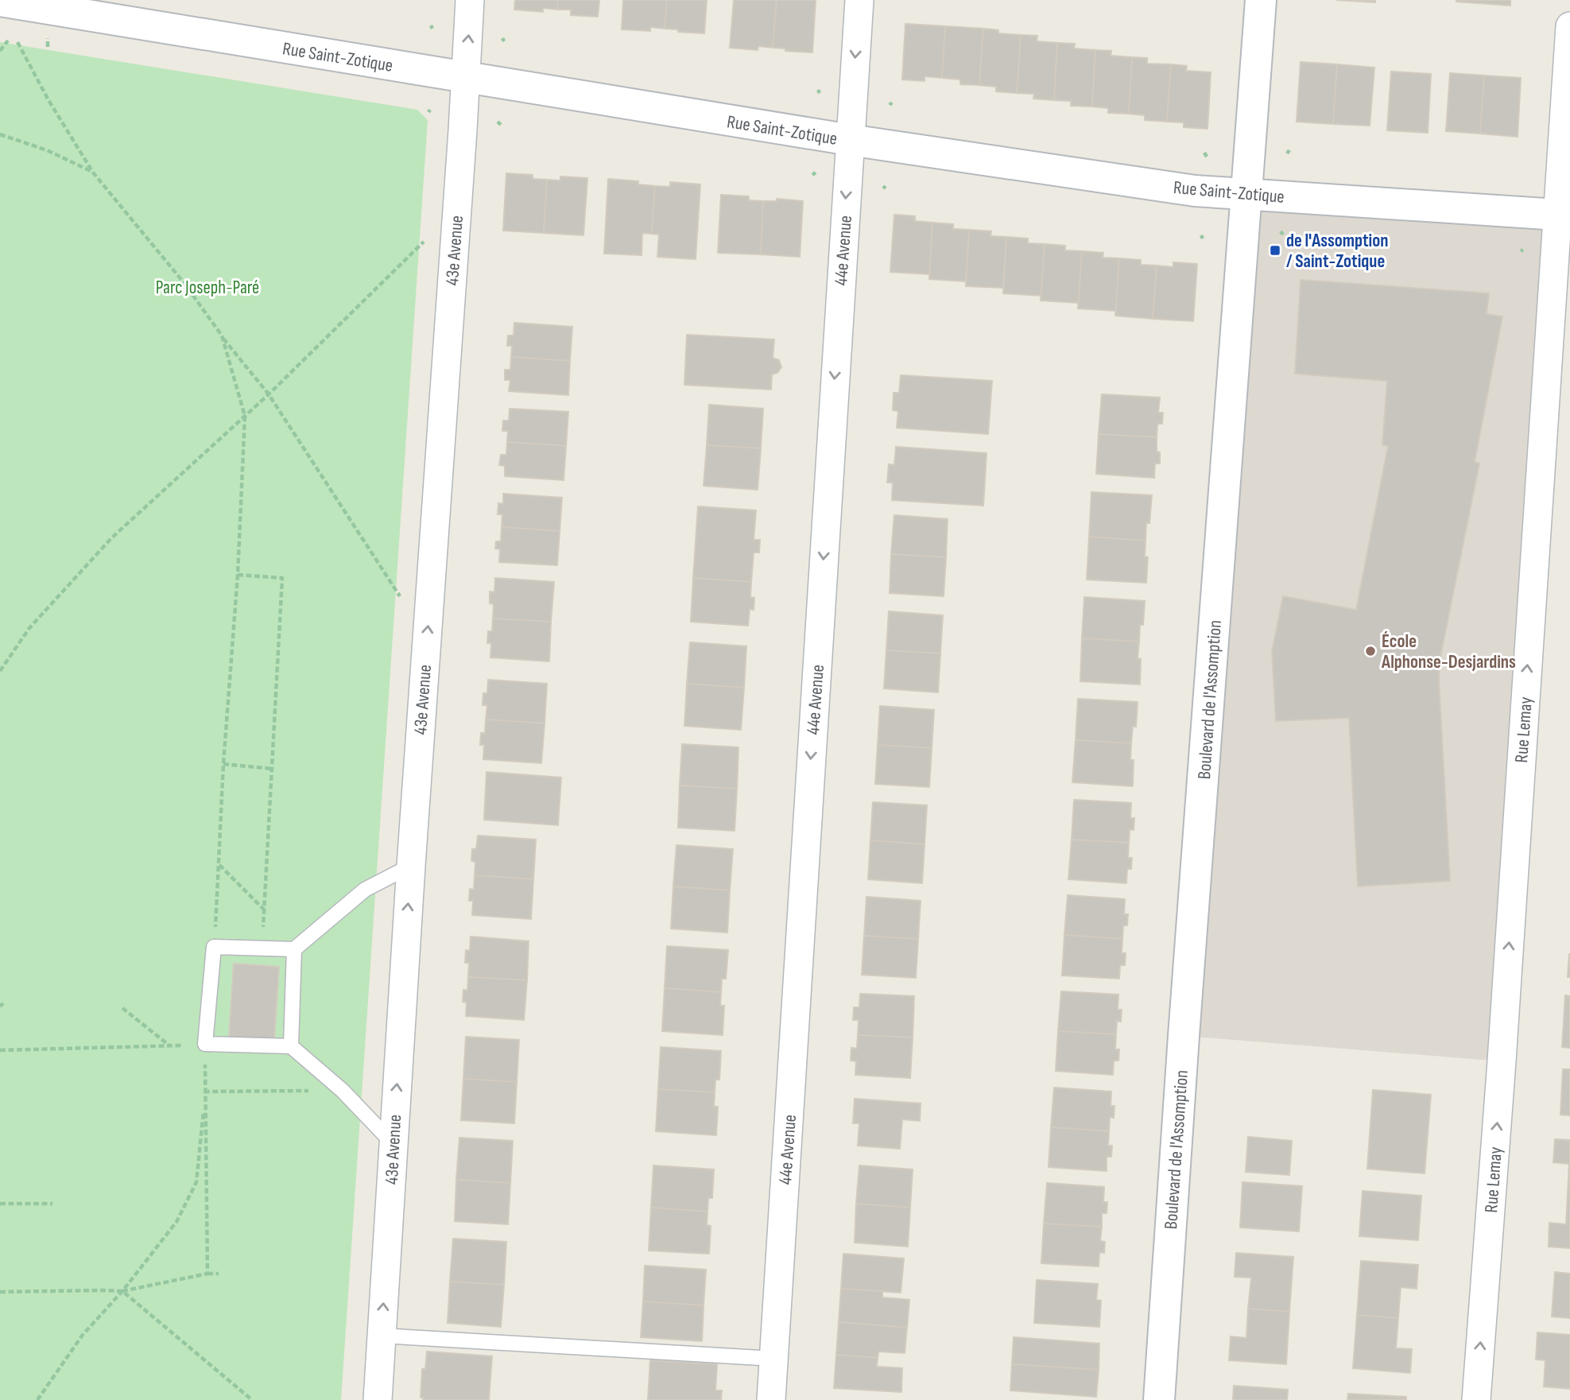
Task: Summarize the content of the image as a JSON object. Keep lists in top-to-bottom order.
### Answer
{
  "streets": {
    "street": [
      "Rue Saint-Zotique",
      "43e Avenue",
      "44e Avenue",
      "Boulevard de l'Assomption",
      "Rue Lemay"
    ]
  },
  "crossings": [
    ["Rue Saint-Zotique", "43e Avenue"],
    ["Rue Saint-Zotique", "44e Avenue"],
    ["Rue Saint-Zotique", "Boulevard de l'Assomption"],
    ["Rue Saint-Zotique", "Rue Lemay"]
  ],
  "one_way": ["43e Avenue", "44e Avenue", "Rue Lemay"],
  "parks": ["Parc Joseph-Paré"],
  "places": {
    "transit": ["de l'Assomption / Saint-Zotique"],
    "other": ["École Alphonse-Desjardins"]
  }
}
